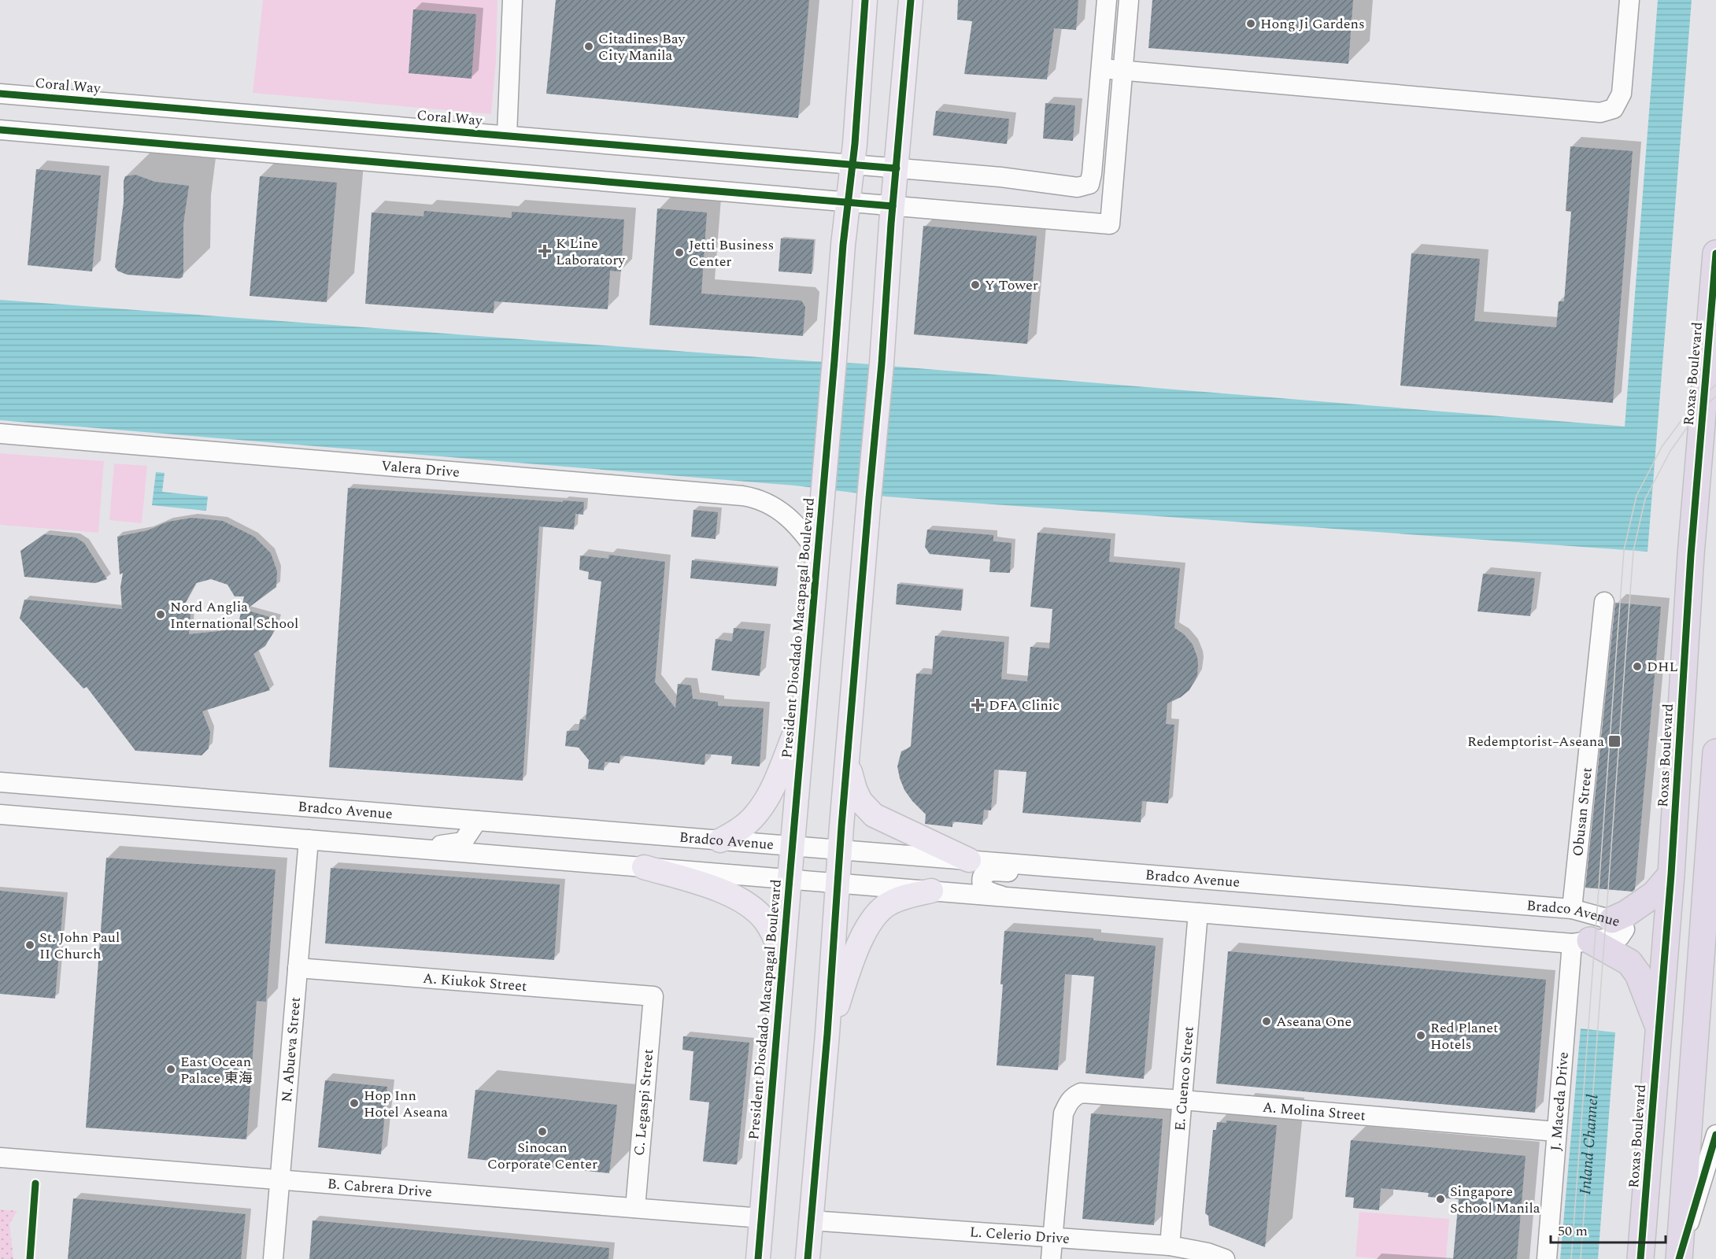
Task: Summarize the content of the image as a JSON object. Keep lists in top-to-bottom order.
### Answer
{
  "streets": {
    "highway": ["Roxas Boulevard"],
    "main road": ["President Diosdado Macapagal Boulevard"],
    "street": [
      "Coral Way",
      "Valera Drive",
      "Bradco Avenue",
      "Obusan Street",
      "A. Kiukok Street",
      "N. Abueva Street",
      "E. Cuenco Street",
      "J. Maceda Drive",
      "C. Legaspi Street",
      "A. Molina Street",
      "B. Cabrera Drive",
      "L. Celerio Drive"
    ]
  },
  "crossings": [
    ["Coral Way", "President Diosdado Macapagal Boulevard"],
    ["Valera Drive", "President Diosdado Macapagal Boulevard"],
    ["President Diosdado Macapagal Boulevard", "Bradco Avenue"],
    ["President Diosdado Macapagal Boulevard", "B. Cabrera Drive"],
    ["Bradco Avenue", "Obusan Street"],
    ["Bradco Avenue", "N. Abueva Street"],
    ["Bradco Avenue", "E. Cuenco Street"],
    ["Bradco Avenue", "J. Maceda Drive"],
    ["A. Kiukok Street", "N. Abueva Street"],
    ["A. Kiukok Street", "C. Legaspi Street"],
    ["N. Abueva Street", "B. Cabrera Drive"],
    ["E. Cuenco Street", "A. Molina Street"],
    ["E. Cuenco Street", "L. Celerio Drive"],
    ["J. Maceda Drive", "A. Molina Street"],
    ["C. Legaspi Street", "B. Cabrera Drive"],
    ["A. Molina Street", "L. Celerio Drive"]
  ],
  "water": ["Inland Channel"],
  "places": {
    "other": [
      "Hong Ji Gardens",
      "Citadines Bay City Manila",
      "Jetti Business Center",
      "Y Tower",
      "Nord Anglia International School",
      "DHL",
      "St. John Paul II Church",
      "Aseana One",
      "Red Planet Hotels",
      "East Ocean Palace 東海",
      "Hop Inn Hotel Aseana",
      "Sinocan Corporate Center",
      "Singapore School Manila"
    ],
    "health": ["K Line Laboratory", "DFA Clinic"],
    "transit": ["Redemptorist–Aseana"]
  },
  "scale_bar": "50 m"
}
